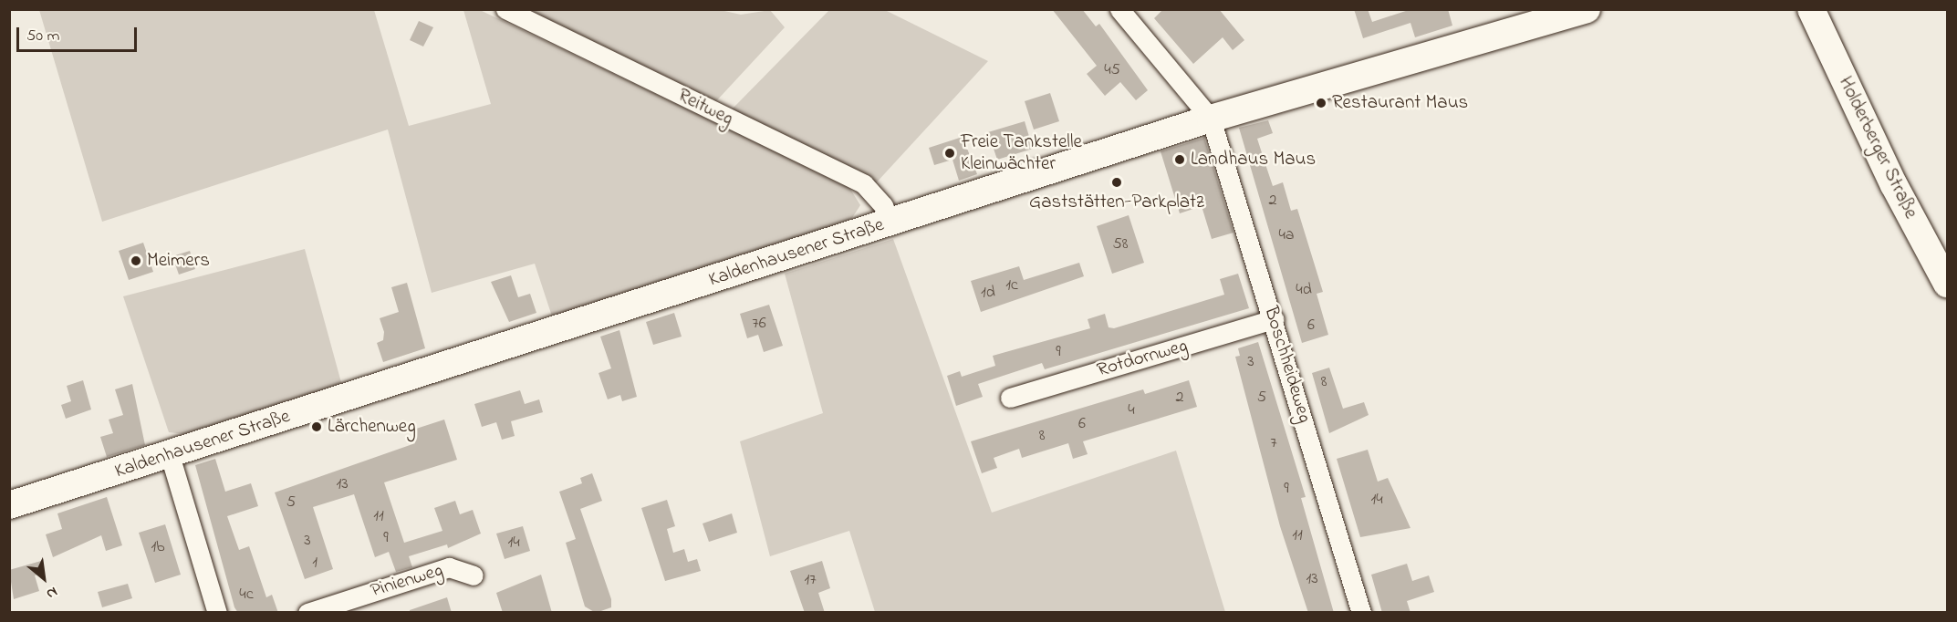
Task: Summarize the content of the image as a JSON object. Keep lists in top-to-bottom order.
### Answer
{
  "streets": {
    "main road": ["Holderberger Straße", "Kaldenhausener Straße"],
    "street": [
      "Reitweg",
      "Rotdornweg",
      "Boschheideweg",
      "Pinienweg"
    ]
  },
  "crossings": [
    ["Reitweg", "Kaldenhausener Straße"],
    ["Kaldenhausener Straße", "Boschheideweg"],
    ["Rotdornweg", "Boschheideweg"]
  ],
  "places": [
    "Restaurant Maus",
    "Freie Tankstelle Kleinwächter",
    "Landhaus Maus",
    "Gaststätten-Parkplatz",
    "Meimers",
    "Lärchenweg"
  ],
  "house_numbers": [
    "45",
    "2",
    "4a",
    "58",
    "1c",
    "4d",
    "1d",
    "76",
    "6",
    "9",
    "3",
    "8",
    "2",
    "5",
    "4",
    "6",
    "8",
    "7",
    "13",
    "9",
    "14",
    "5",
    "11",
    "11",
    "9",
    "3",
    "14",
    "1b",
    "1",
    "13",
    "17",
    "4c"
  ],
  "scale_bar": "50 m",
  "north": "bottom right"
}
